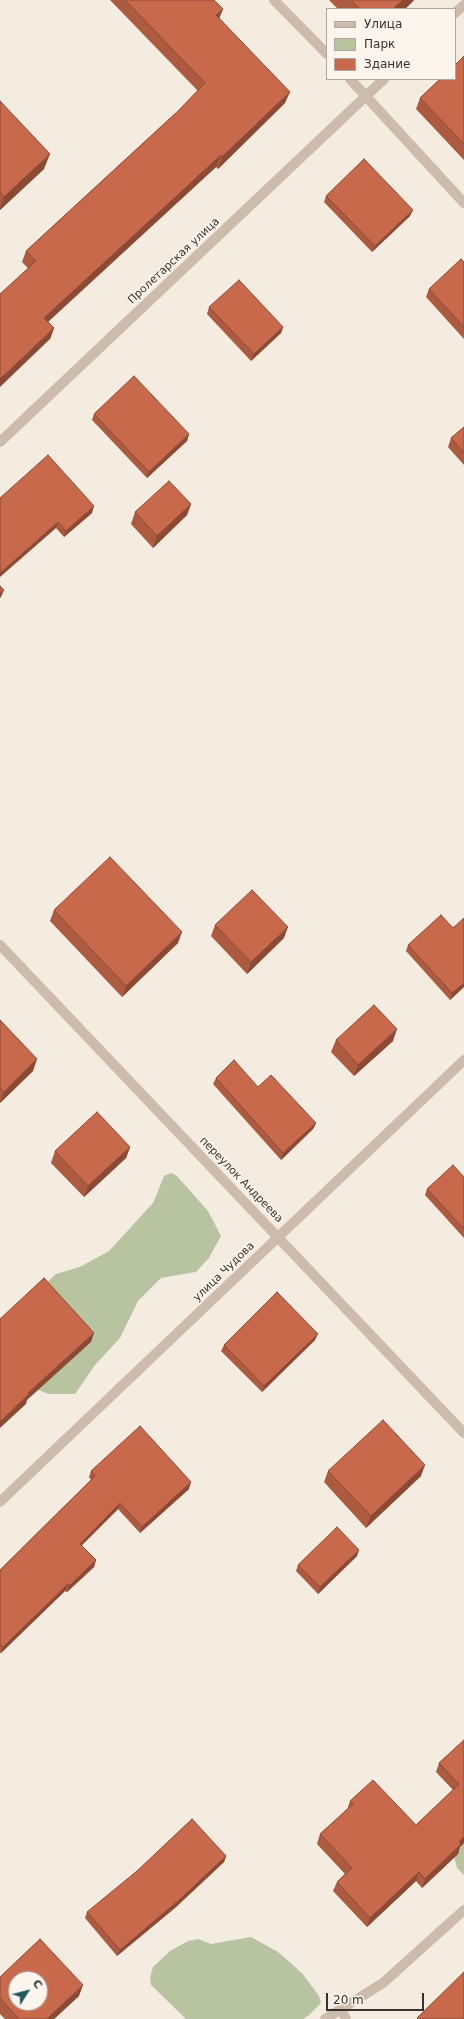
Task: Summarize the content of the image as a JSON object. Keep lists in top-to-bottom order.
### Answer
{
  "streets": {
    "street": ["Пролетарская улица", "переулок Андреева", "улица Чудова"]
  },
  "crossings": [
    ["переулок Андреева", "улица Чудова"]
  ],
  "legend": ["Улица", "Парк", "Здание"],
  "scale_bar": "20 m",
  "north": "top right"
}
